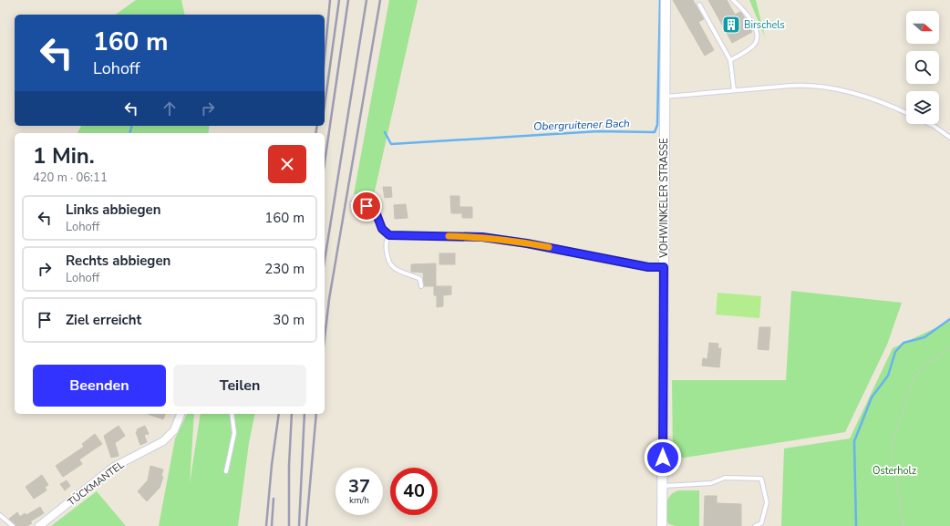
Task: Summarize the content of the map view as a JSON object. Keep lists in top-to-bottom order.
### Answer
{
  "streets": {
    "street": ["VOHWINKELER STRASSE", "TÜCKMANTEL"]
  },
  "water": ["Obergruitener Bach"],
  "parks": ["Osterholz"],
  "places": {
    "building": ["Birschels"]
  },
  "north": "right",
  "page": {
    "turn": ["160 m", "Lohoff"],
    "heading": ["1 Min.", "420 m · 06:11"],
    "list": [
      {
        "name": "Links abbiegen",
        "note": "Lohoff",
        "value": "160 m"
      },
      {
        "name": "Rechts abbiegen",
        "note": "Lohoff",
        "value": "230 m"
      },
      {
        "name": "Ziel erreicht",
        "value": "30 m"
      }
    ],
    "buttons": ["Beenden", "Teilen"],
    "speed": "37 km/h",
    "limit": "40"
  }
}
